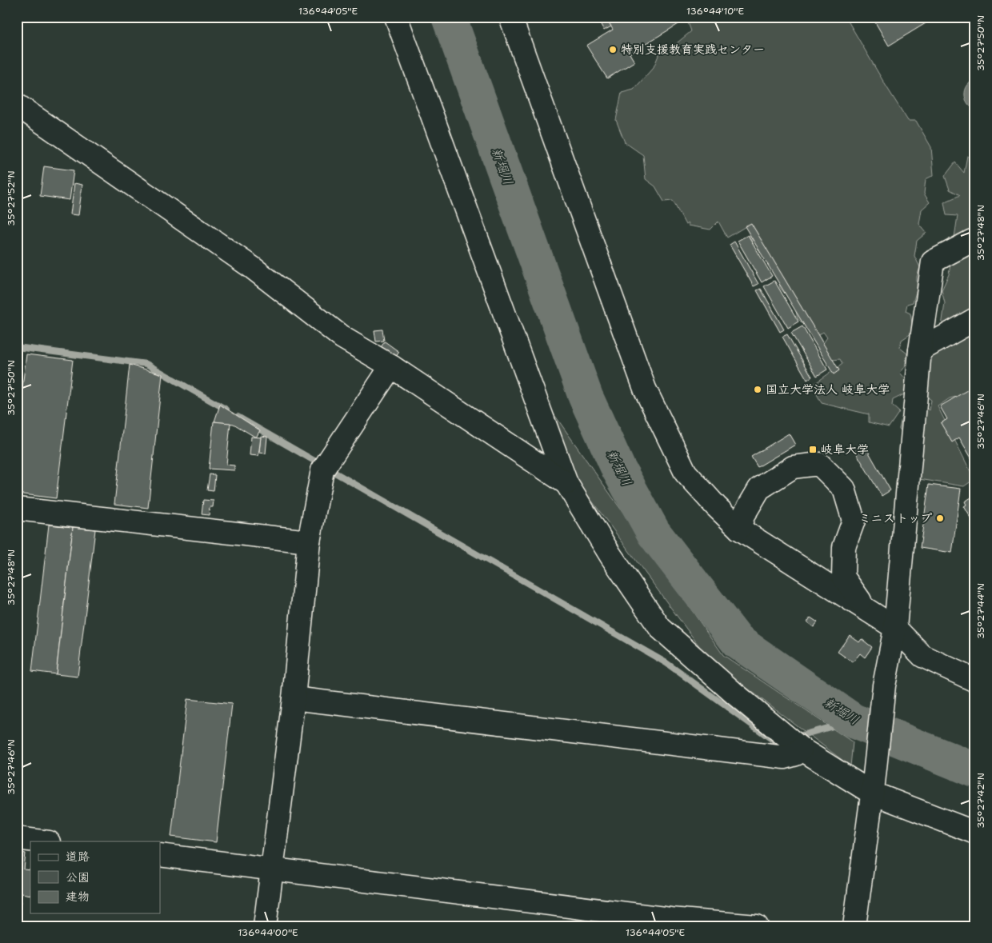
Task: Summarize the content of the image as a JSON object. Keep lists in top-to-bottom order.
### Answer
{
  "water": ["新堀川"],
  "places": {
    "other": ["特別支援教育実践センター", "国立大学法人 岐阜大学", "ミニストップ"],
    "transit": ["岐阜大学"]
  },
  "legend": ["道路", "公園", "建物"],
  "coordinates": [
    "136°44'05\"E",
    "136°44'10\"E",
    "35°27'50\"N",
    "35°27'52\"N",
    "35°27'48\"N",
    "35°27'46\"N",
    "35°27'44\"N",
    "35°27'42\"N",
    "136°44'00\"E"
  ]
}
